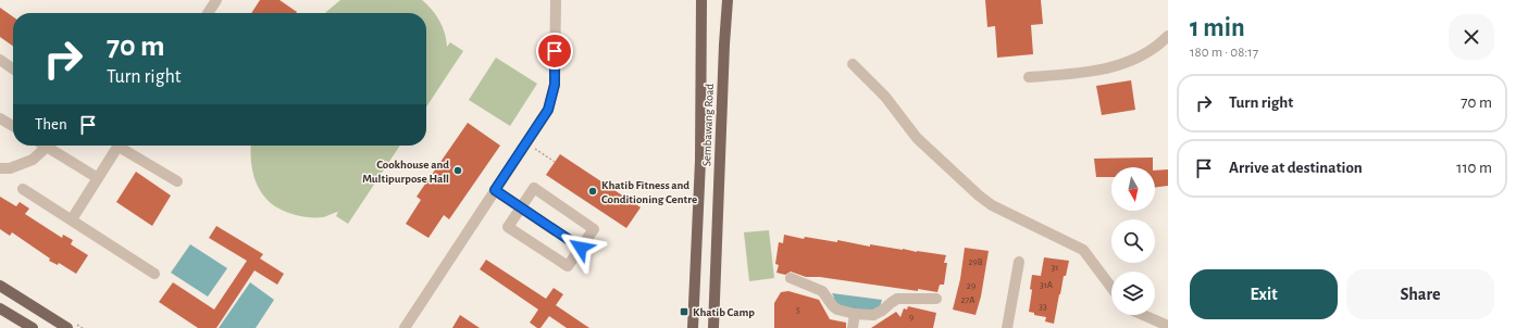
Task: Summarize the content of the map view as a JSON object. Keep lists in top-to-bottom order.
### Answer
{
  "streets": {
    "main road": ["Sembawang Road"]
  },
  "places": {
    "other": ["Cookhouse and Multipurpose Hall", "Khatib Fitness and Conditioning Centre"],
    "transit": ["Khatib Camp"]
  },
  "house_numbers": [
    "29B",
    "31",
    "31A",
    "29",
    "27A",
    "33",
    "5",
    "9"
  ],
  "north": "bottom",
  "page": {
    "heading": ["1 min", "180 m · 08:17"],
    "turn": ["70 m", "Turn right"],
    "list": [
      {
        "name": "Turn right",
        "value": "70 m"
      },
      {
        "name": "Arrive at destination",
        "value": "110 m"
      }
    ],
    "then": "Then",
    "buttons": ["Exit", "Share"]
  }
}
